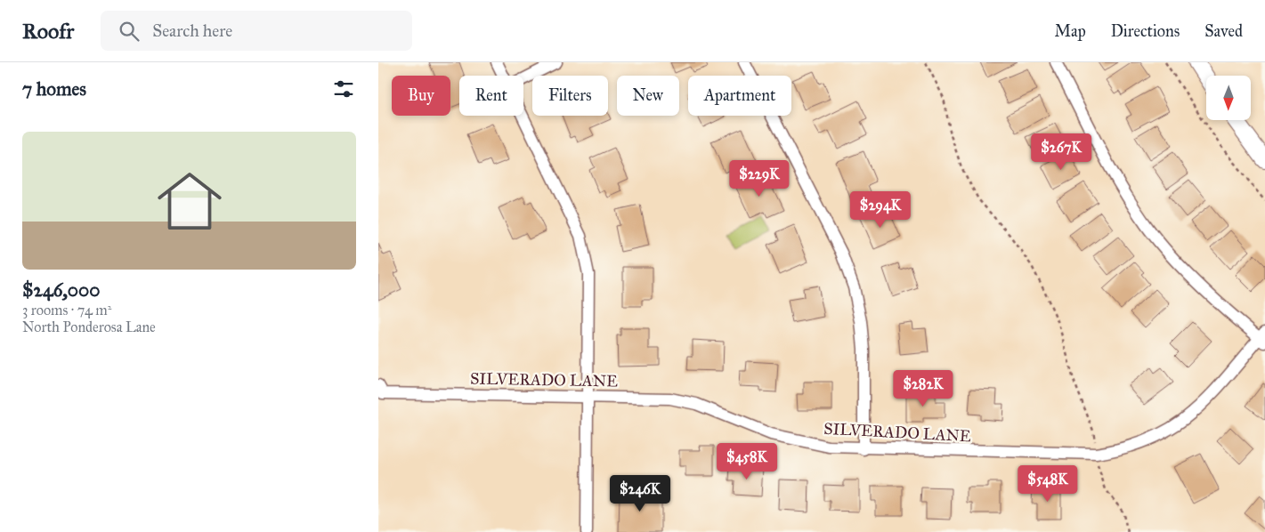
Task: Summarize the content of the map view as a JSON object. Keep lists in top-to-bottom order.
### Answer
{
  "streets": {
    "street": ["SILVERADO LANE"]
  },
  "north": "bottom",
  "page": {
    "header": "Roofr",
    "search": "Search here",
    "nav": ["Map", "Directions", "Saved"],
    "heading": "7 homes",
    "chip": [
      "Buy",
      "Rent",
      "Filters",
      "New",
      "Apartment"
    ],
    "list": [
      {
        "name": "$246,000",
        "note": "3 rooms · 74 m² · North Ponderosa Lane"
      }
    ],
    "price": [
      "$267K",
      "$229K",
      "$294K",
      "$282K",
      "$458K",
      "$548K",
      "$246K"
    ]
  }
}
